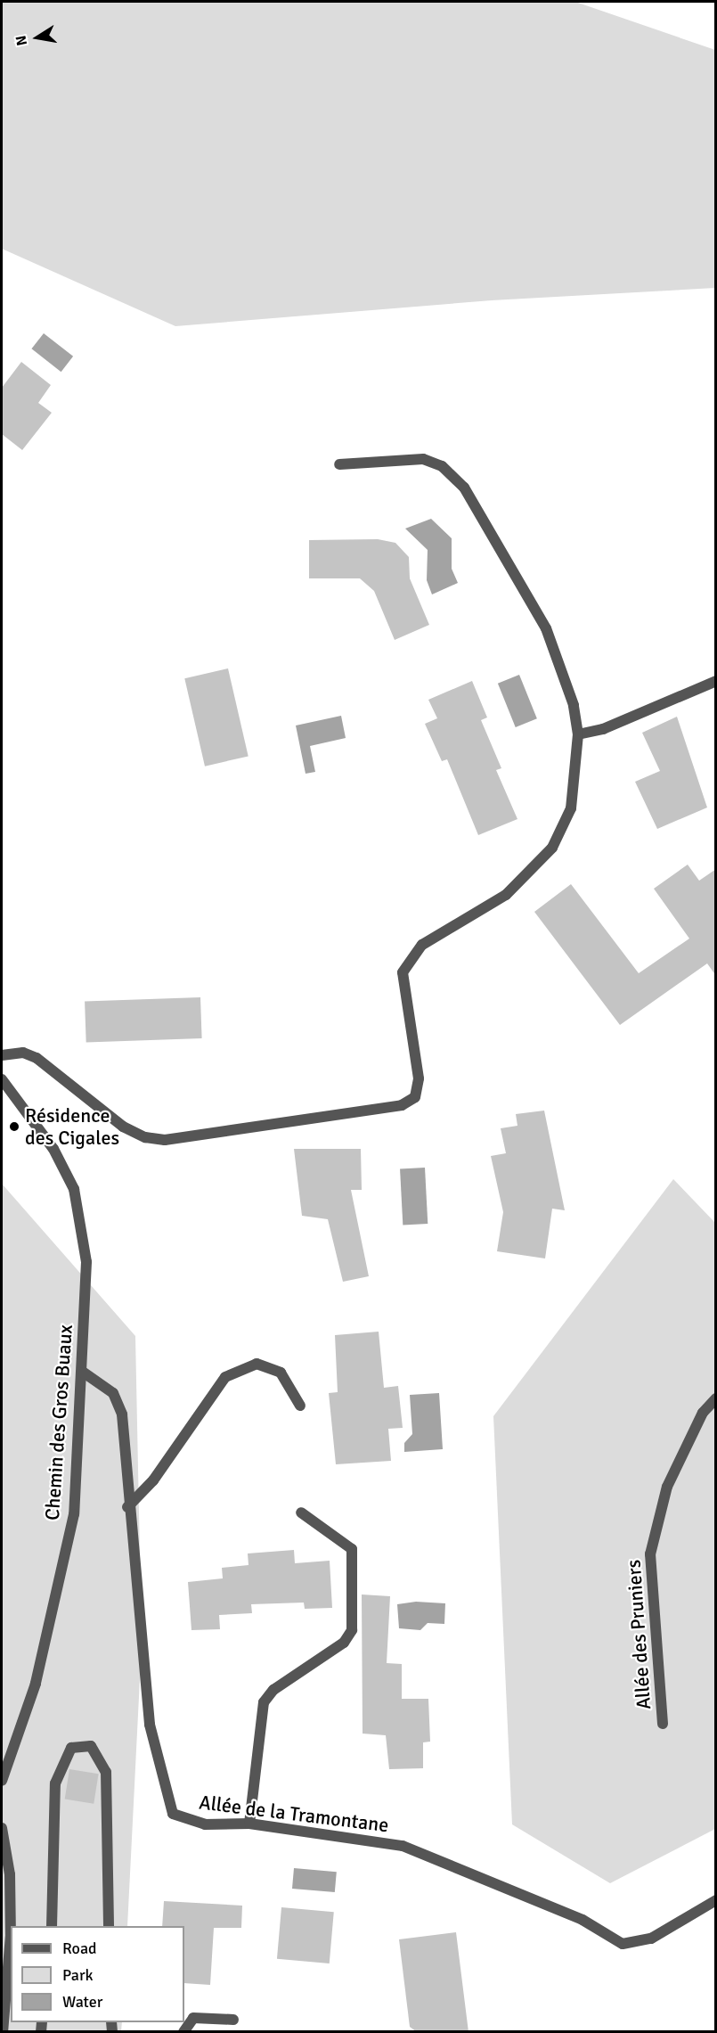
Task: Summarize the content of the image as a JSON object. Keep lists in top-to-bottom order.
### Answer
{
  "streets": {
    "street": ["Chemin des Gros Buaux", "Allée des Pruniers", "Allée de la Tramontane"]
  },
  "crossings": [
    ["Chemin des Gros Buaux", "Allée de la Tramontane"]
  ],
  "places": ["Résidence des Cigales"],
  "legend": ["Road", "Park", "Water"],
  "north": "left"
}
